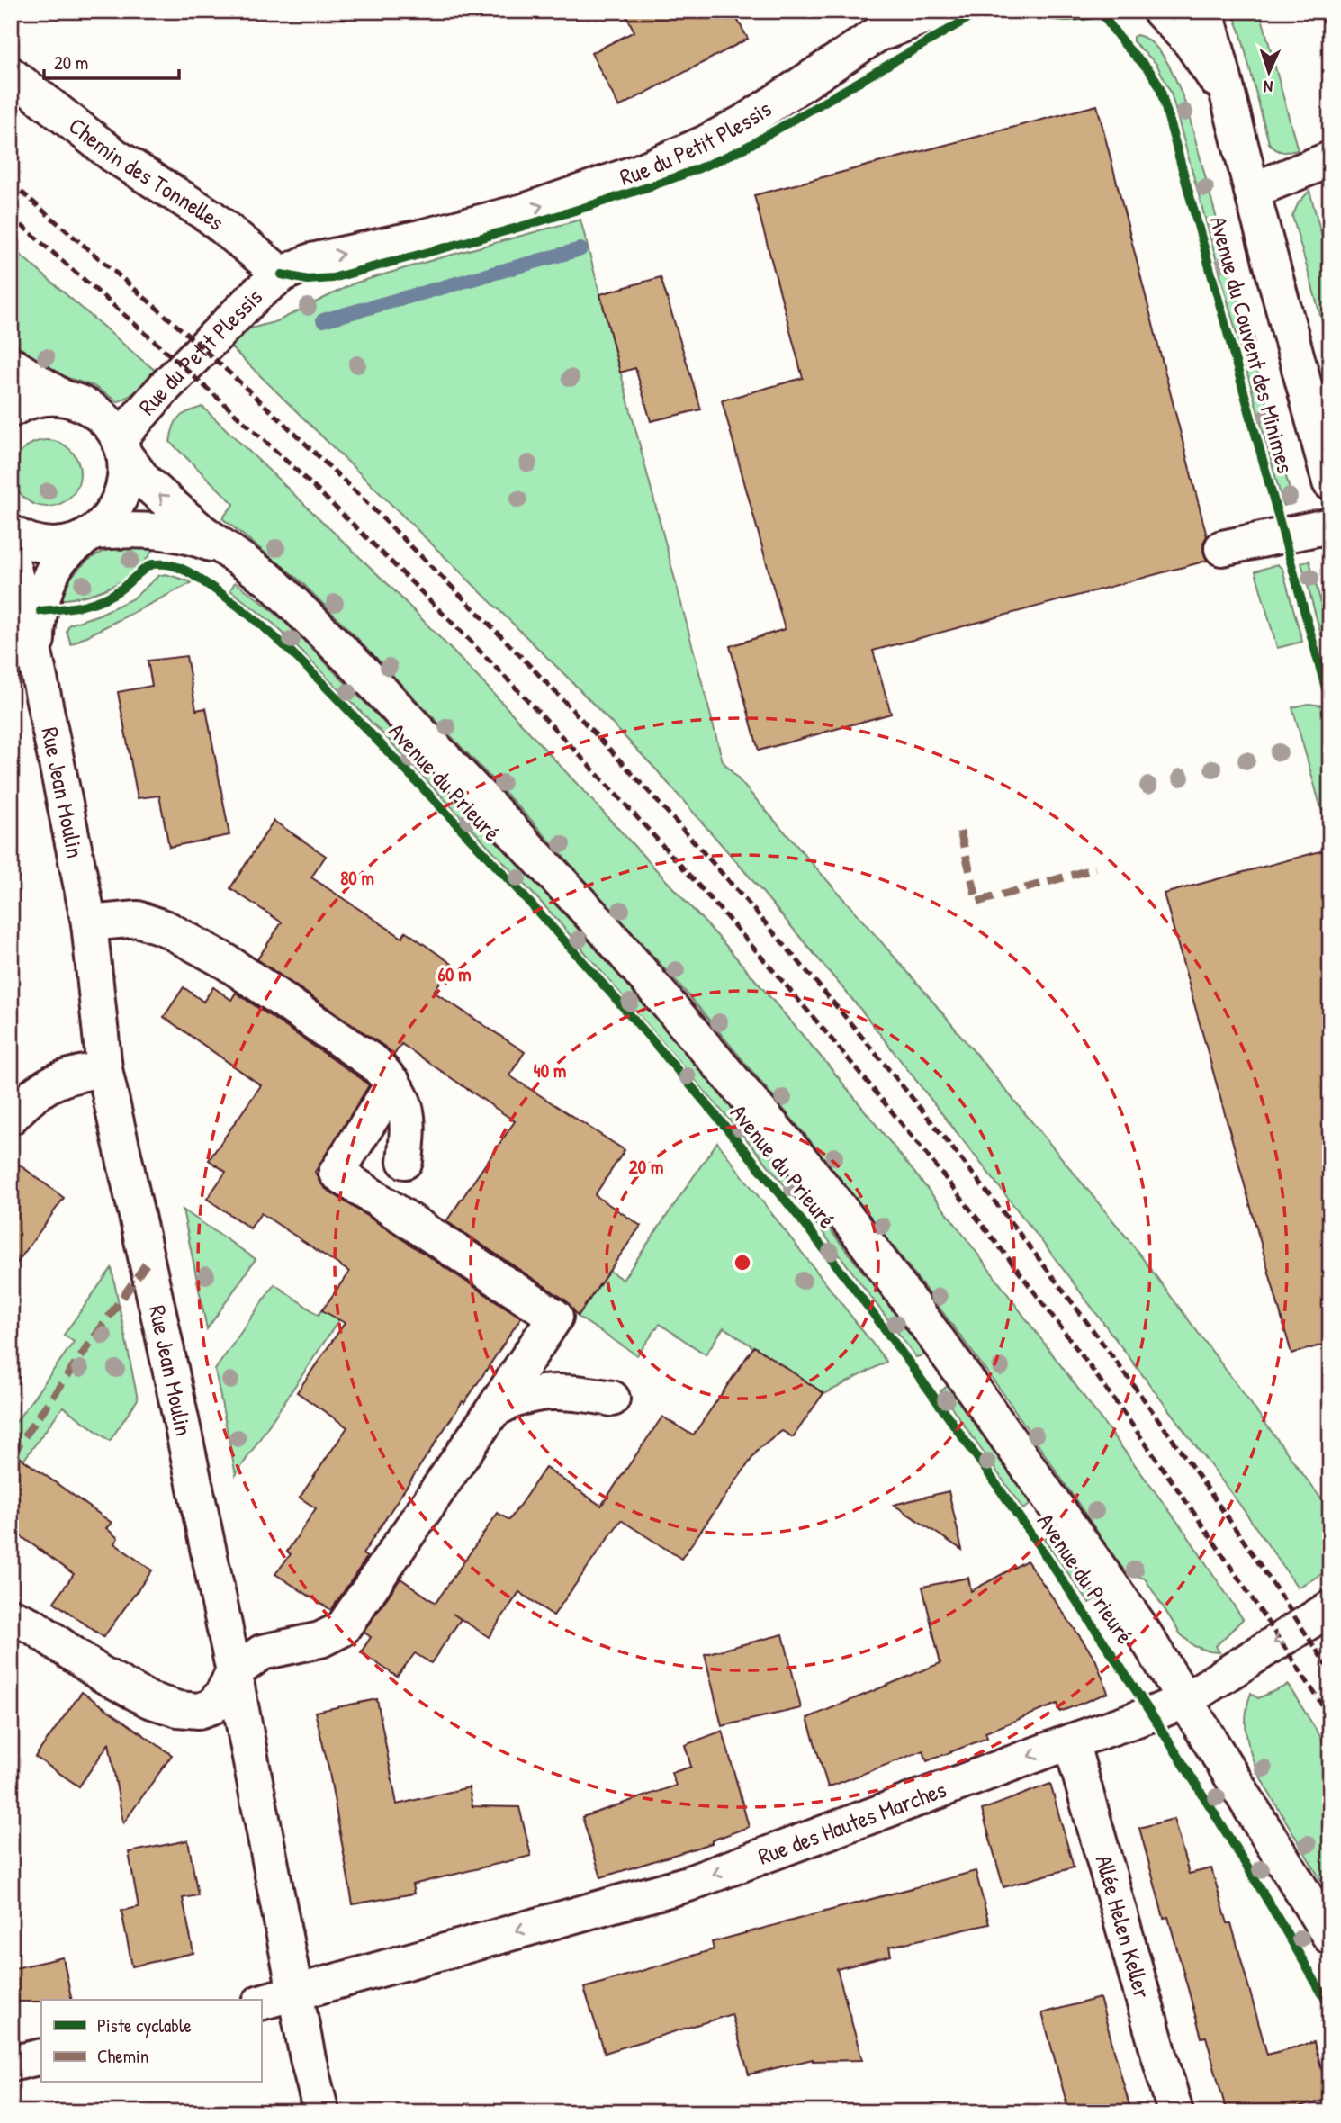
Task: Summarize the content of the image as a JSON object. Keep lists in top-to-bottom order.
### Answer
{
  "streets": {
    "street": [
      "Rue du Petit Plessis",
      "Chemin des Tonnelles",
      "Avenue du Couvent des Minimes",
      "Avenue du Prieuré",
      "Rue Jean Moulin",
      "Rue des Hautes Marches",
      "Allée Helen Keller"
    ]
  },
  "crossings": [
    ["Rue du Petit Plessis", "Chemin des Tonnelles"],
    ["Rue du Petit Plessis", "Avenue du Prieuré"],
    ["Rue du Petit Plessis", "Rue Jean Moulin"],
    ["Avenue du Prieuré", "Rue Jean Moulin"],
    ["Avenue du Prieuré", "Rue des Hautes Marches"],
    ["Rue Jean Moulin", "Rue des Hautes Marches"],
    ["Rue des Hautes Marches", "Allée Helen Keller"]
  ],
  "one_way": ["Rue du Petit Plessis", "Rue des Hautes Marches"],
  "legend": ["Piste cyclable", "Chemin"],
  "scale_bar": "20 m",
  "north": "bottom",
  "rings": [
    "80 m",
    "60 m",
    "40 m",
    "20 m"
  ]
}
